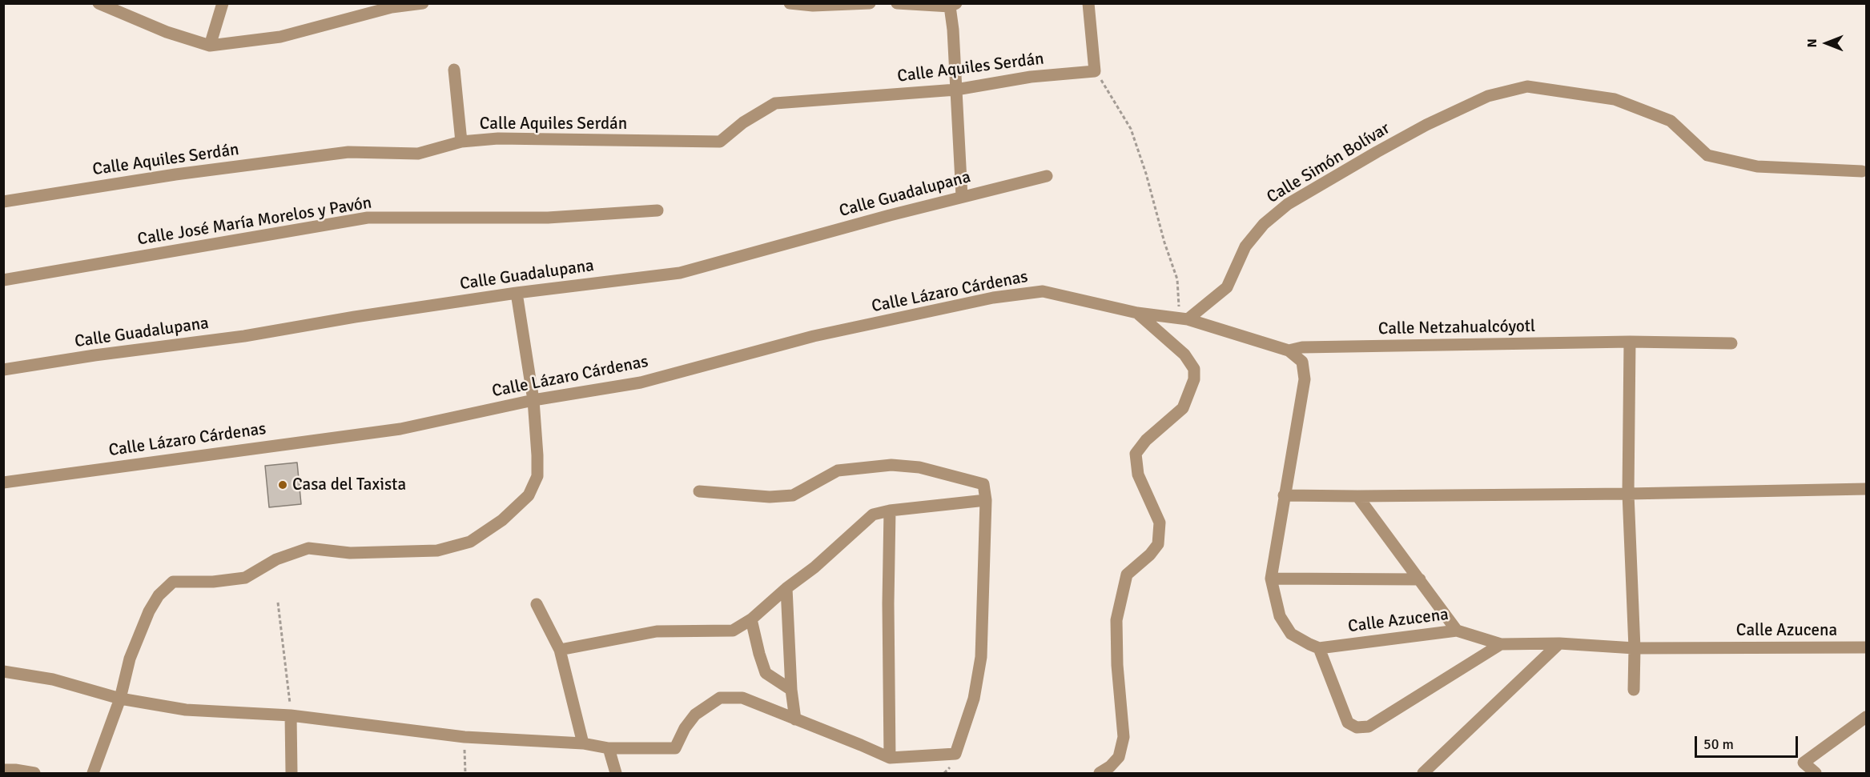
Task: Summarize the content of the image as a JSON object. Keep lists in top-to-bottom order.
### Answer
{
  "streets": {
    "street": [
      "Calle Aquiles Serdán",
      "Calle Simón Bolívar",
      "Calle Guadalupana",
      "Calle José María Morelos y Pavón",
      "Calle Lázaro Cárdenas",
      "Calle Netzahualcóyotl",
      "Calle Azucena"
    ]
  },
  "crossings": [
    ["Calle Simón Bolívar", "Calle Lázaro Cárdenas"],
    ["Calle Simón Bolívar", "Calle Netzahualcóyotl"],
    ["Calle Lázaro Cárdenas", "Calle Netzahualcóyotl"]
  ],
  "places": ["Casa del Taxista"],
  "scale_bar": "50 m",
  "north": "left"
}
